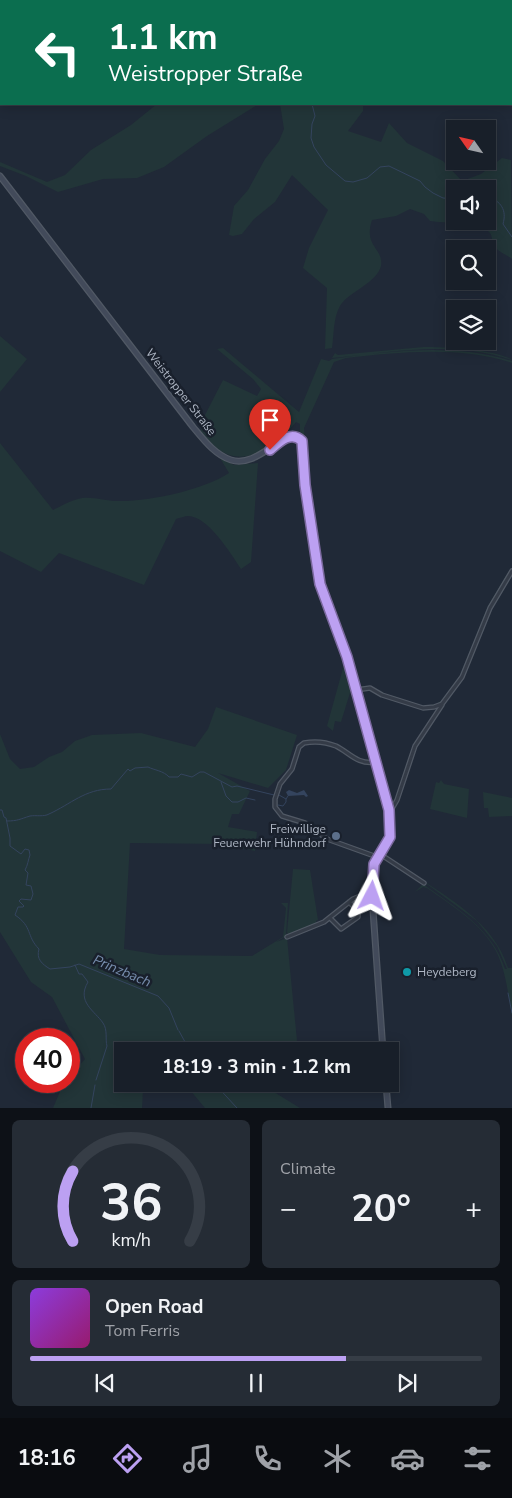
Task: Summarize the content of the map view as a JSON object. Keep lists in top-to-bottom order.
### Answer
{
  "streets": {
    "street": ["Weistropper Straße"]
  },
  "water": ["Prinzbach"],
  "places": ["Freiwillige Feuerwehr Hühndorf", "Heydeberg"],
  "north": "top left",
  "page": {
    "turn": ["1.1 km", "Weistropper Straße"],
    "limit": "40",
    "trip": "18:19 · 3 min · 1.2 km",
    "tile": "Climate",
    "heat": ["−", "20°", "+"],
    "song": ["Open Road", "Tom Ferris"],
    "tabs": "18:16",
    "gauge": ["36", "km/h"]
  }
}
